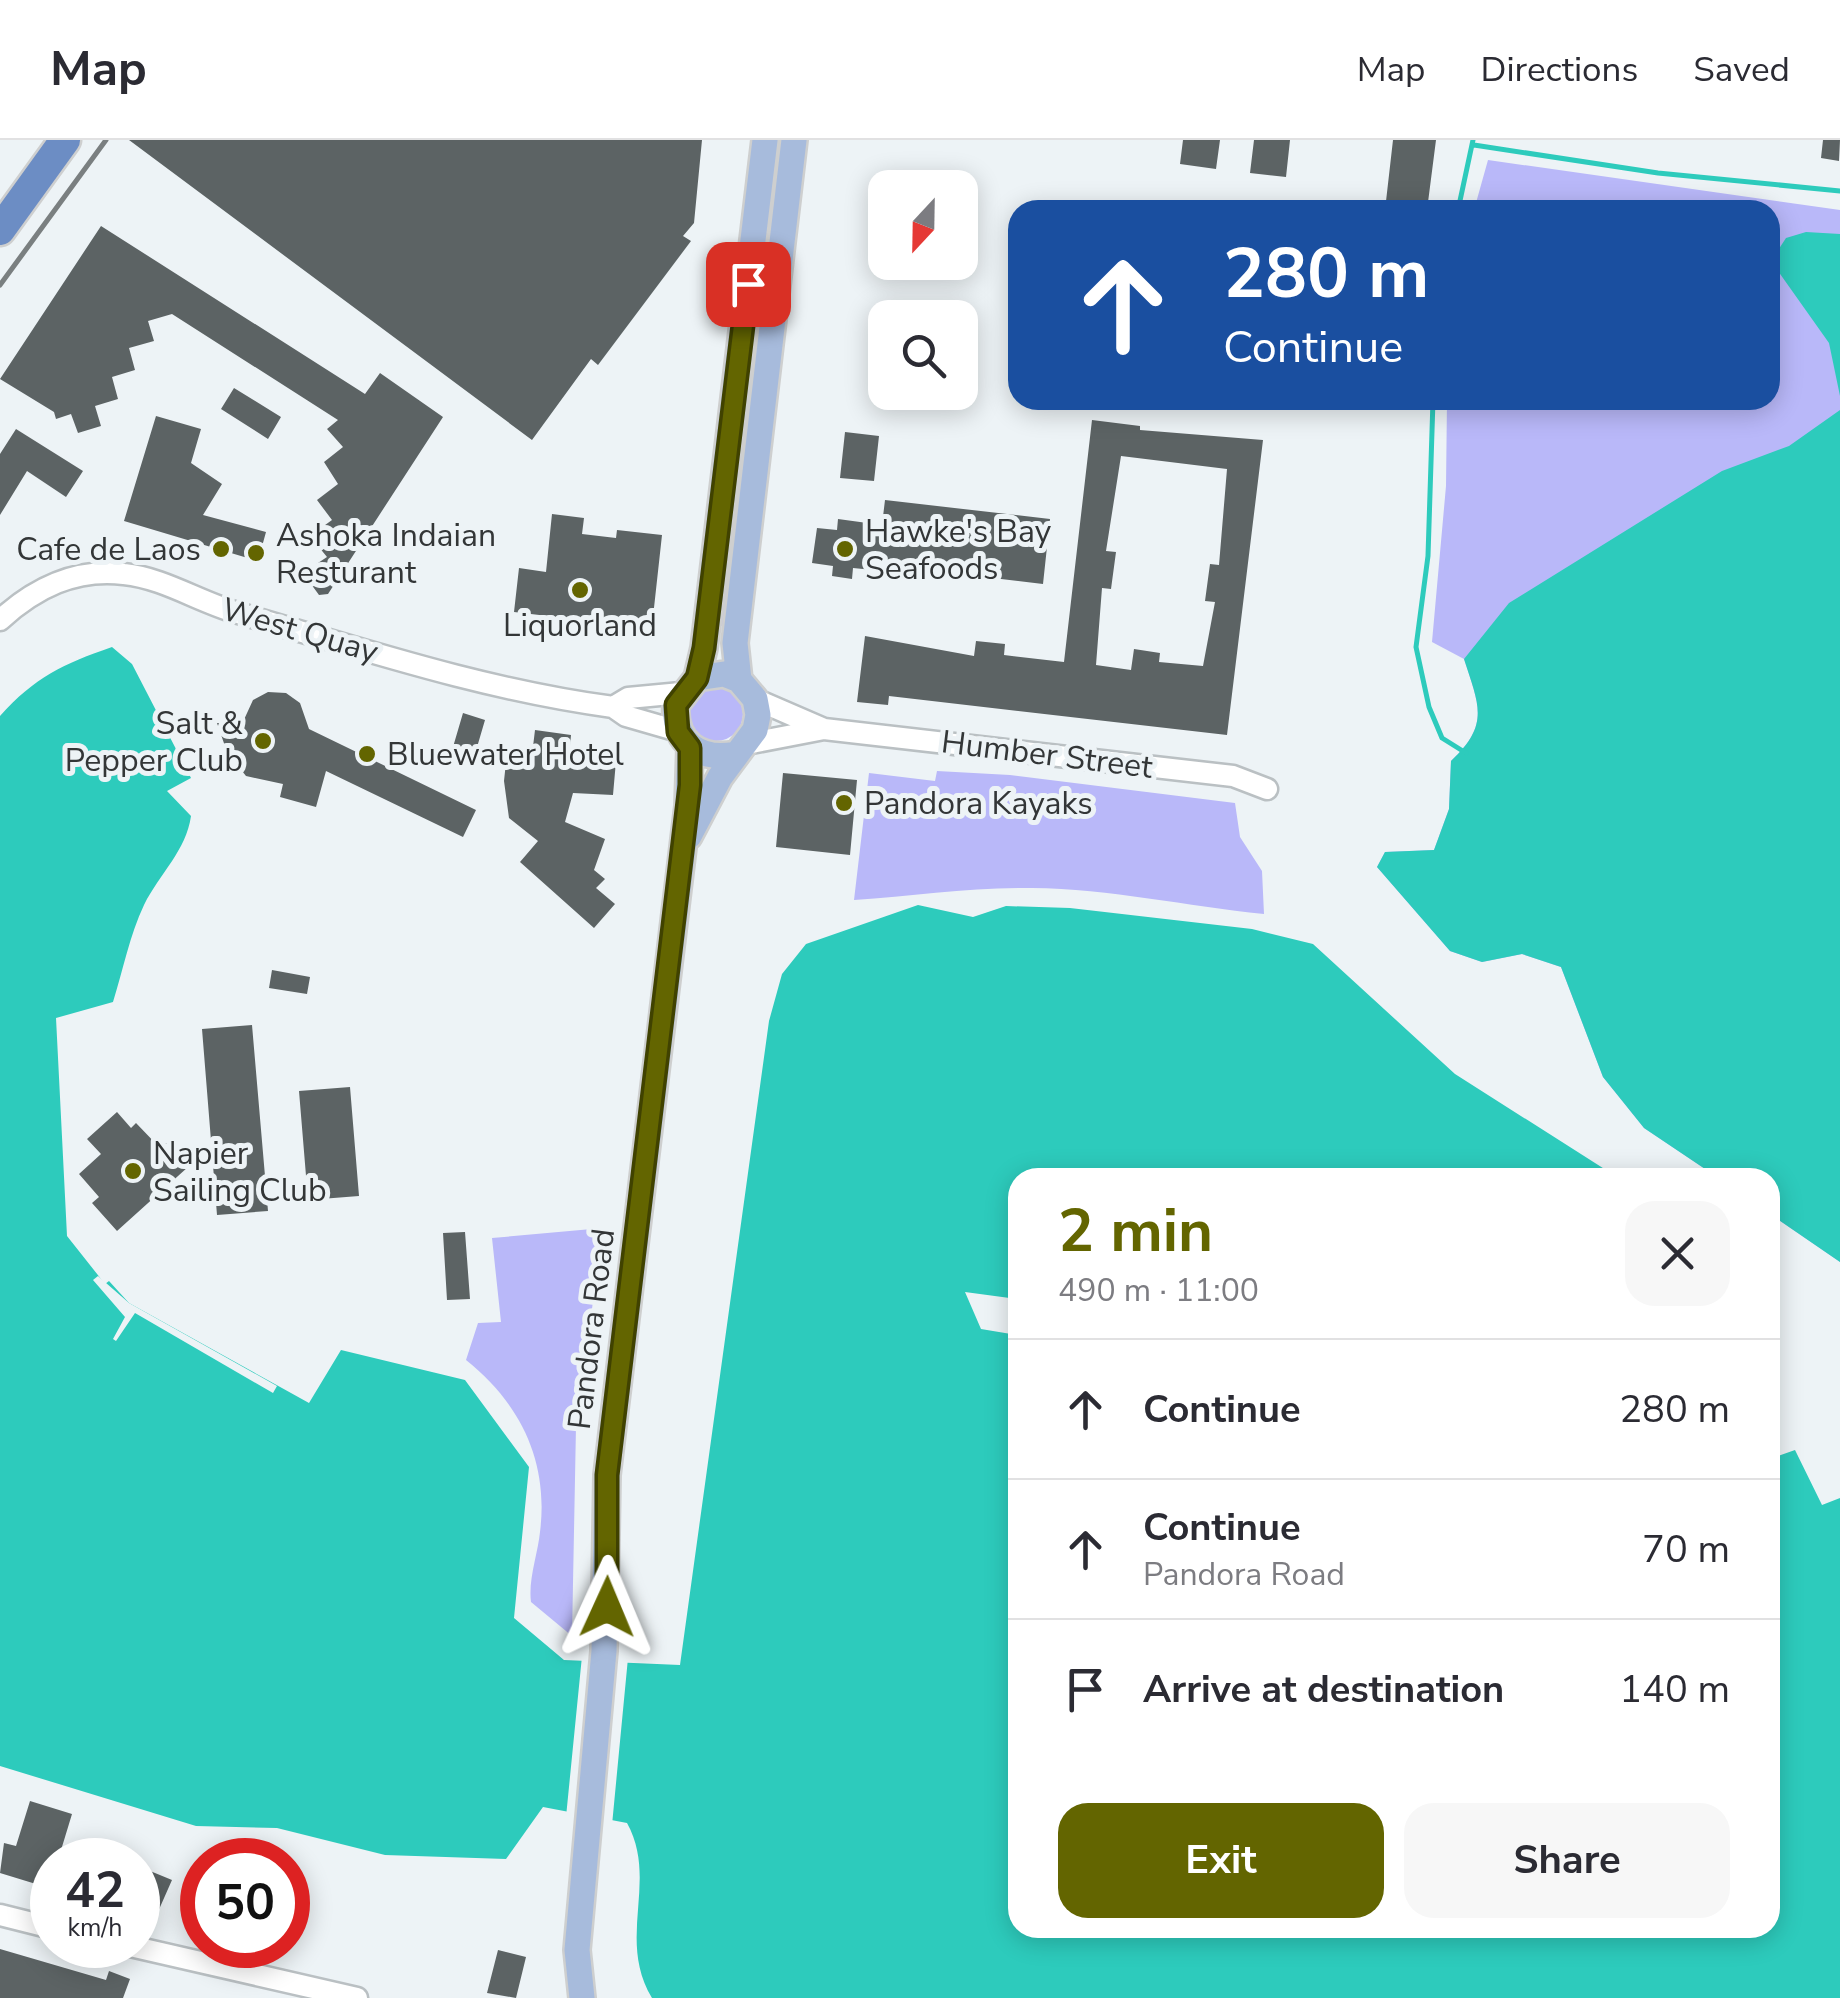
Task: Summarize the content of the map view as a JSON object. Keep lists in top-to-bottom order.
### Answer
{
  "streets": {
    "main road": ["Pandora Road"],
    "street": ["West Quay", "Humber Street"]
  },
  "crossings": [
    ["West Quay", "Humber Street"],
    ["West Quay", "Pandora Road"],
    ["Humber Street", "Pandora Road"]
  ],
  "places": [
    "Cafe de Laos",
    "Hawke's Bay Seafoods",
    "Ashoka Indaian Resturant",
    "Liquorland",
    "Salt & Pepper Club",
    "Bluewater Hotel",
    "Pandora Kayaks",
    "Napier Sailing Club"
  ],
  "north": "bottom",
  "page": {
    "header": "Map",
    "nav": ["Map", "Directions", "Saved"],
    "turn": ["280 m", "Continue"],
    "heading": ["2 min", "490 m · 11:00"],
    "list": [
      {
        "name": "Continue",
        "value": "280 m"
      },
      {
        "name": "Continue",
        "note": "Pandora Road",
        "value": "70 m"
      },
      {
        "name": "Arrive at destination",
        "value": "140 m"
      }
    ],
    "buttons": ["Exit", "Share"],
    "speed": "42 km/h",
    "limit": "50"
  }
}
